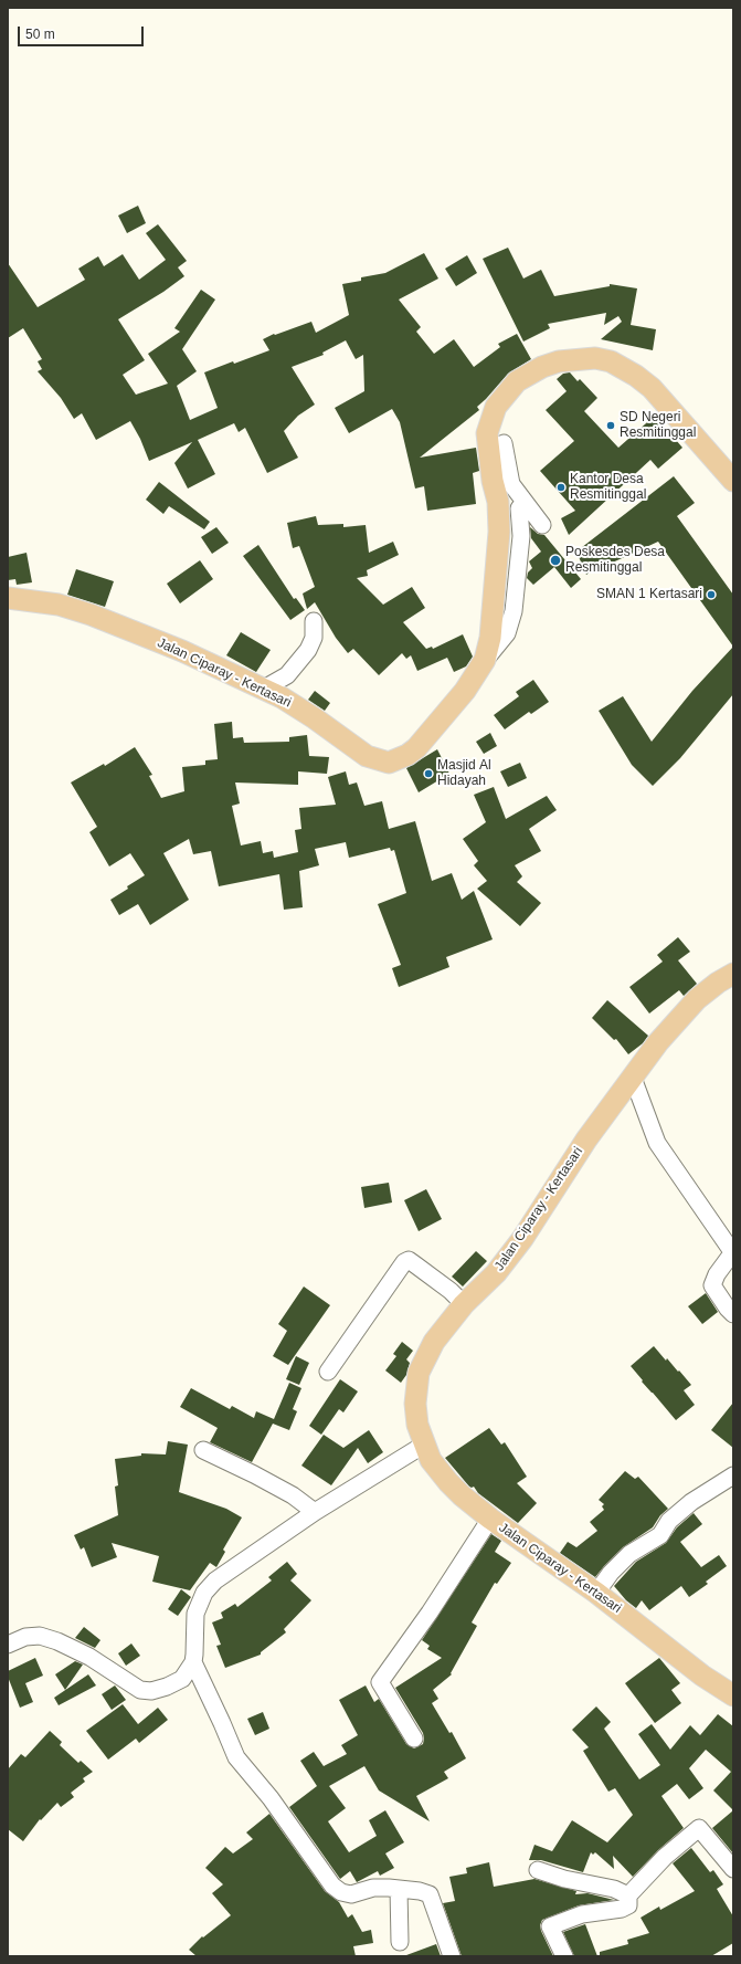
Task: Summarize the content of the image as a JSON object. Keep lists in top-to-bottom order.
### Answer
{
  "streets": {
    "main road": ["Jalan Ciparay - Kertasari"]
  },
  "places": [
    "SD Negeri Resmitinggal",
    "Kantor Desa Resmitinggal",
    "Poskesdes Desa Resmitinggal",
    "SMAN 1 Kertasari",
    "Masjid Al Hidayah"
  ],
  "scale_bar": "50 m"
}
